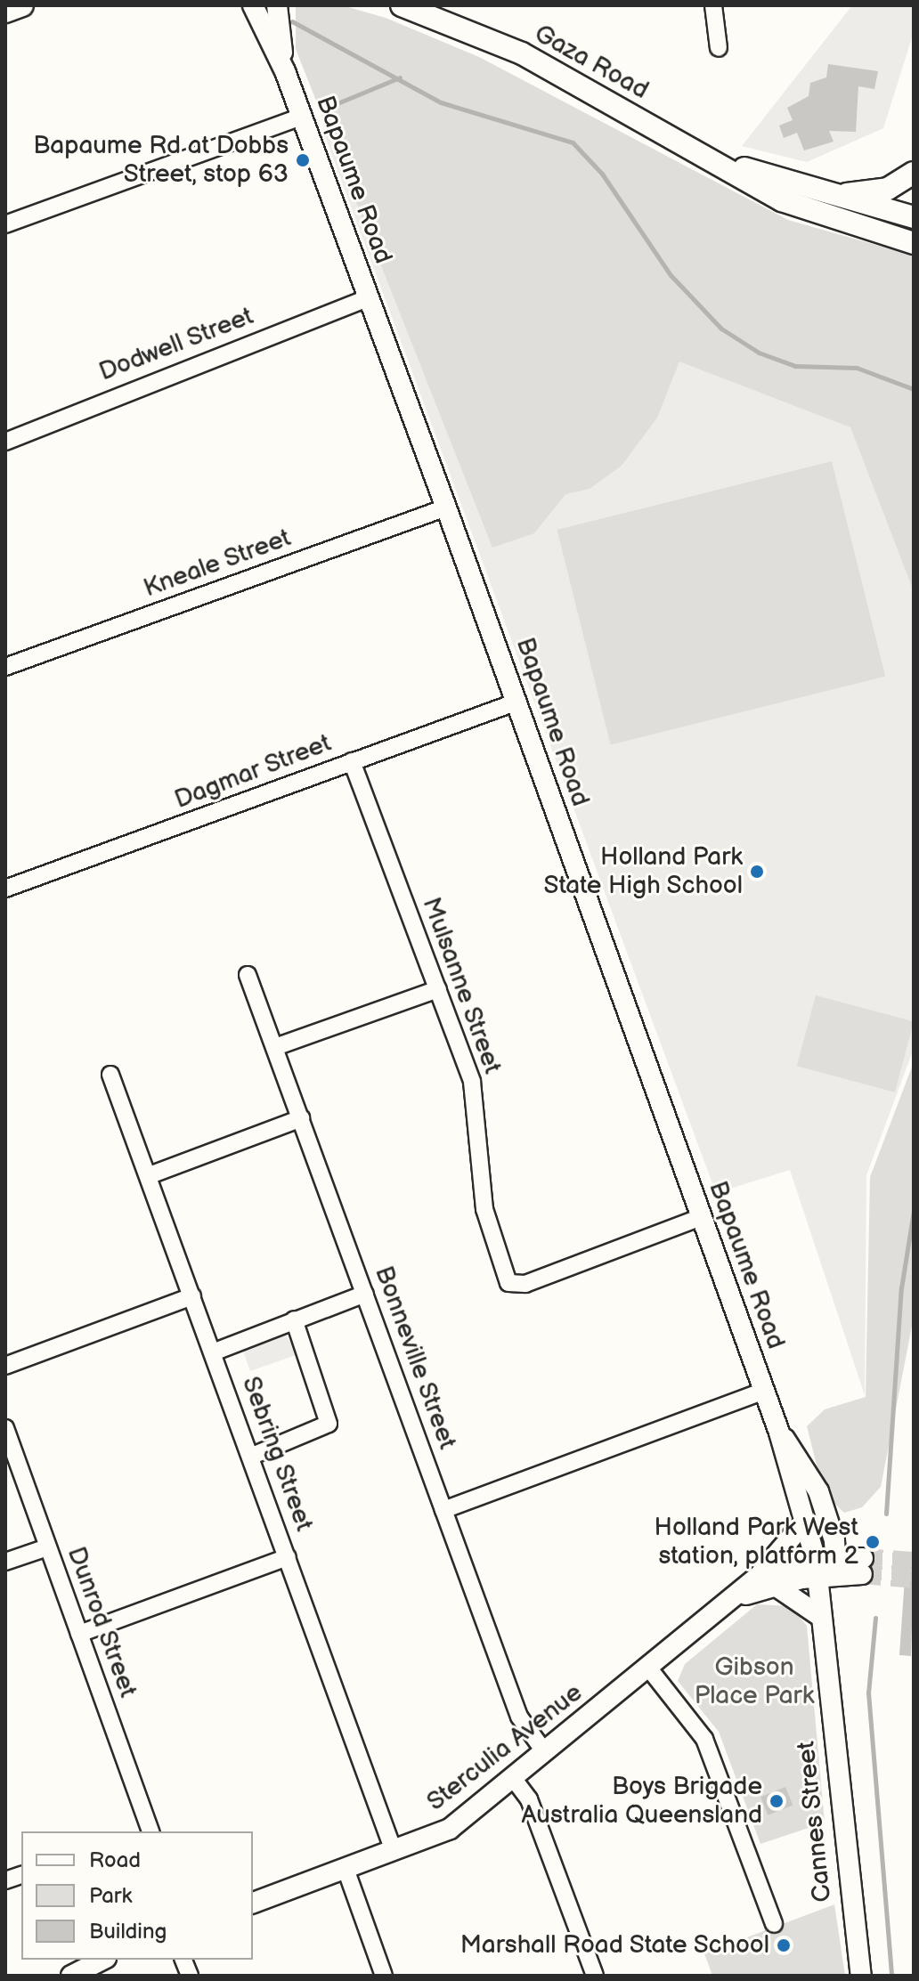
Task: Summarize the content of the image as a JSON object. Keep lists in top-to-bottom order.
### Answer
{
  "streets": {
    "main road": ["Gaza Road"],
    "street": [
      "Bapaume Road",
      "Dodwell Street",
      "Kneale Street",
      "Dagmar Street",
      "Mulsanne Street",
      "Bonneville Street",
      "Sebring Street",
      "Dunrod Street",
      "Sterculia Avenue",
      "Cannes Street"
    ]
  },
  "crossings": [
    ["Bapaume Road", "Dodwell Street"],
    ["Bapaume Road", "Kneale Street"],
    ["Bapaume Road", "Dagmar Street"],
    ["Bapaume Road", "Mulsanne Street"],
    ["Bapaume Road", "Sterculia Avenue"],
    ["Bapaume Road", "Cannes Street"],
    ["Dagmar Street", "Mulsanne Street"],
    ["Bonneville Street", "Sterculia Avenue"],
    ["Sebring Street", "Sterculia Avenue"],
    ["Sterculia Avenue", "Cannes Street"]
  ],
  "parks": ["Gibson Place Park"],
  "places": [
    "Bapaume Rd at Dobbs Street, stop 63",
    "Holland Park State High School",
    "Holland Park West station, platform 2",
    "Boys Brigade Australia Queensland",
    "Marshall Road State School"
  ],
  "legend": ["Road", "Park", "Building"]
}
